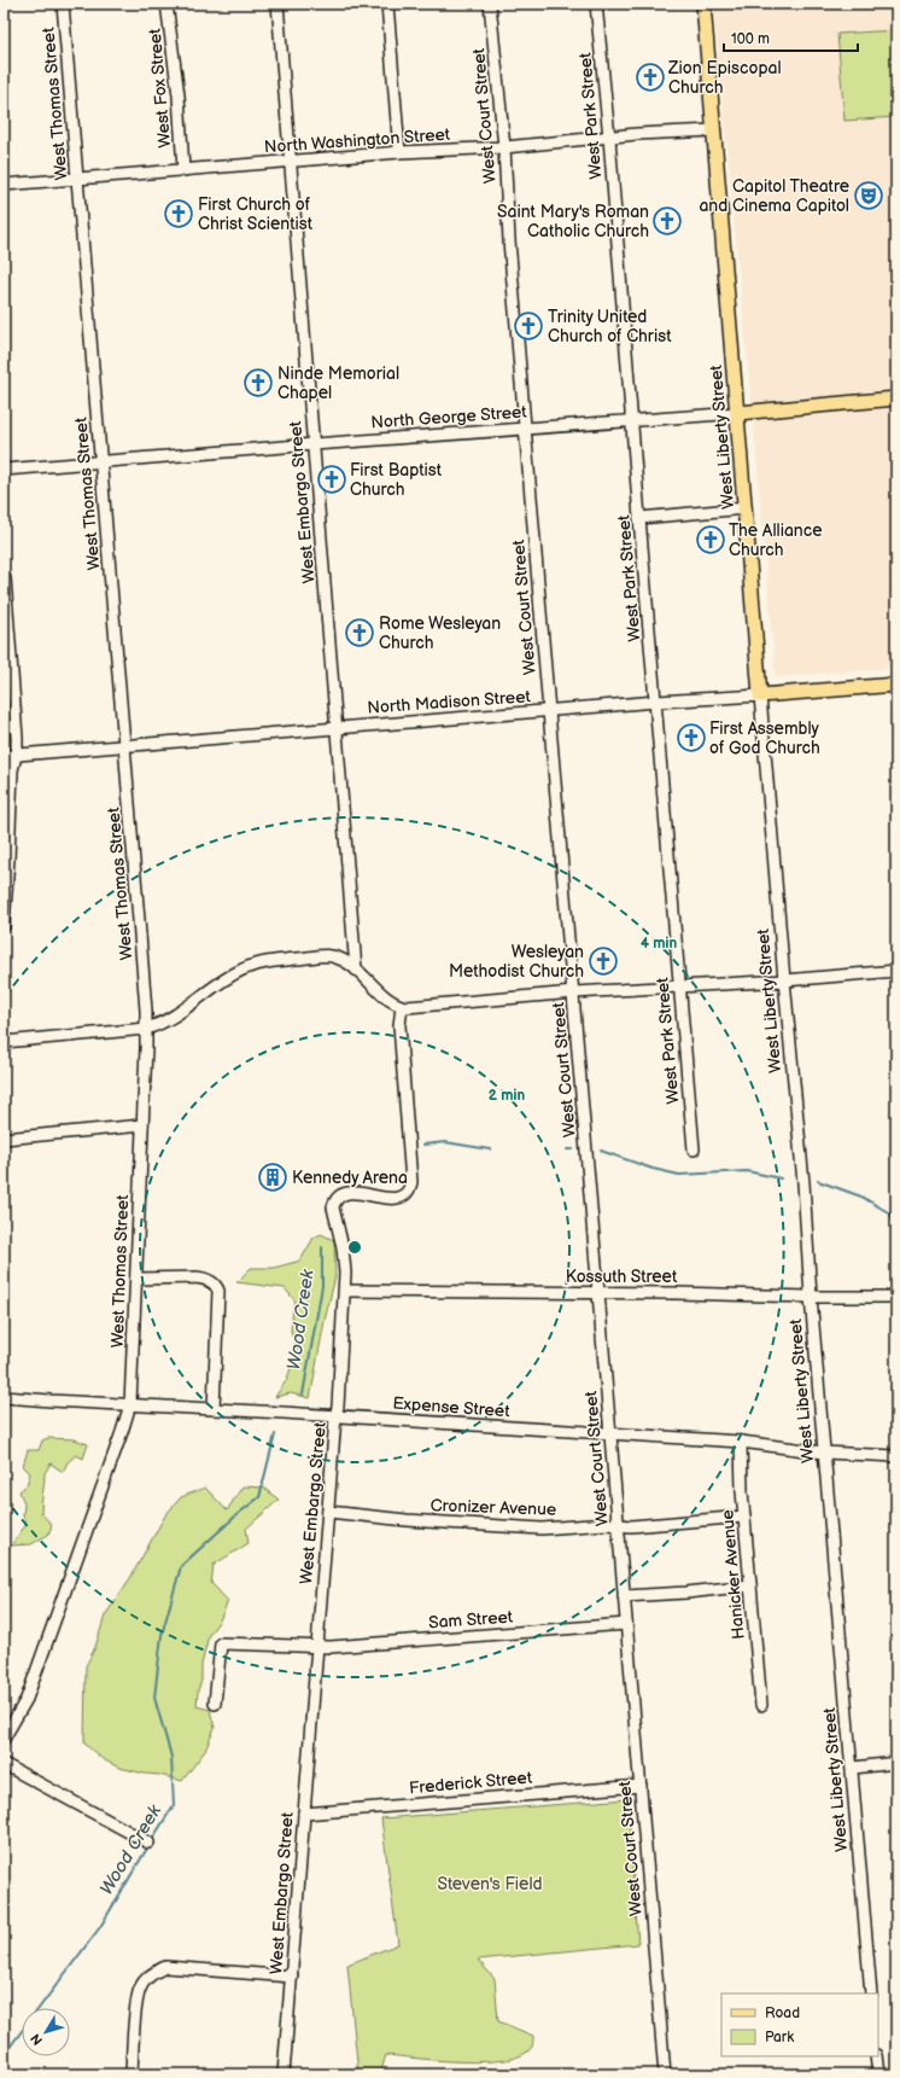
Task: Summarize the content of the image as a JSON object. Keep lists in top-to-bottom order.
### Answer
{
  "streets": {
    "main road": ["North George Street", "West Liberty Street", "North Madison Street"],
    "street": [
      "West Fox Street",
      "West Thomas Street",
      "West Court Street",
      "West Park Street",
      "North Washington Street",
      "West Embargo Street",
      "Kossuth Street",
      "Expense Street",
      "Cronizer Avenue",
      "Hanicker Avenue",
      "Sam Street",
      "Frederick Street"
    ]
  },
  "crossings": [
    ["West Fox Street", "North Washington Street"],
    ["West Thomas Street", "North Washington Street"],
    ["West Thomas Street", "North George Street"],
    ["West Thomas Street", "North Madison Street"],
    ["West Thomas Street", "Expense Street"],
    ["West Court Street", "North Washington Street"],
    ["West Court Street", "North George Street"],
    ["West Court Street", "North Madison Street"],
    ["West Court Street", "Kossuth Street"],
    ["West Court Street", "Expense Street"],
    ["West Court Street", "Cronizer Avenue"],
    ["West Court Street", "Sam Street"],
    ["West Court Street", "Frederick Street"],
    ["West Park Street", "North Washington Street"],
    ["West Park Street", "North George Street"],
    ["West Park Street", "North Madison Street"],
    ["North Washington Street", "West Liberty Street"],
    ["North Washington Street", "West Embargo Street"],
    ["North George Street", "West Liberty Street"],
    ["North George Street", "West Embargo Street"],
    ["West Liberty Street", "North Madison Street"],
    ["West Liberty Street", "Kossuth Street"],
    ["West Liberty Street", "Expense Street"],
    ["West Embargo Street", "North Madison Street"],
    ["West Embargo Street", "Kossuth Street"],
    ["West Embargo Street", "Expense Street"],
    ["West Embargo Street", "Cronizer Avenue"],
    ["West Embargo Street", "Sam Street"],
    ["West Embargo Street", "Frederick Street"],
    ["Expense Street", "Hanicker Avenue"],
    ["Cronizer Avenue", "Hanicker Avenue"]
  ],
  "water": ["Wood Creek"],
  "parks": ["Steven's Field"],
  "places": {
    "church": [
      "Zion Episcopal Church",
      "First Church of Christ Scientist",
      "Saint Mary's Roman Catholic Church",
      "Trinity United Church of Christ",
      "Ninde Memorial Chapel",
      "First Baptist Church",
      "The Alliance Church",
      "Rome Wesleyan Church",
      "First Assembly of God Church",
      "Wesleyan Methodist Church"
    ],
    "theatre": ["Capitol Theatre and Cinema Capitol"],
    "building": ["Kennedy Arena"]
  },
  "legend": ["Road", "Park"],
  "scale_bar": "100 m",
  "north": "bottom left",
  "rings": ["4 min", "2 min"]
}
